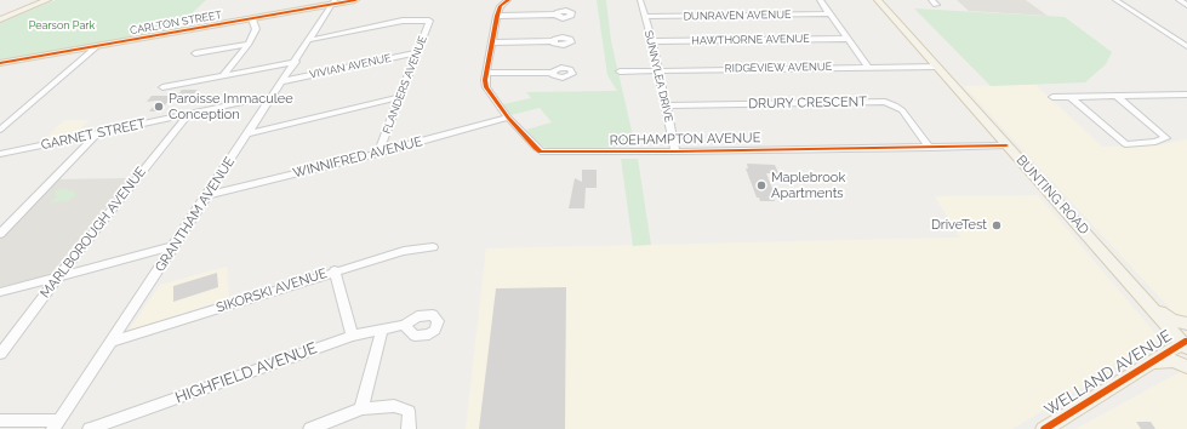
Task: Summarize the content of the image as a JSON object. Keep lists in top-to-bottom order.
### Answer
{
  "streets": {
    "main road": ["CARLTON STREET", "BUNTING ROAD", "WELLAND AVENUE"],
    "street": [
      "DUNRAVEN AVENUE",
      "HAWTHORNE AVENUE",
      "VIVIAN AVENUE",
      "RIDGEVIEW AVENUE",
      "SUNNYLEA DRIVE",
      "FLANDERS AVENUE",
      "DRURY CRESCENT",
      "GARNET STREET",
      "ROEHAMPTON AVENUE",
      "WINNIFRED AVENUE",
      "GRANTHAM AVENUE",
      "MARLBOROUGH AVENUE",
      "SIKORSKI AVENUE",
      "HIGHFIELD AVENUE"
    ]
  },
  "crossings": [
    ["DUNRAVEN AVENUE", "SUNNYLEA DRIVE"],
    ["CARLTON STREET", "GRANTHAM AVENUE"],
    ["HAWTHORNE AVENUE", "SUNNYLEA DRIVE"],
    ["VIVIAN AVENUE", "FLANDERS AVENUE"],
    ["VIVIAN AVENUE", "GRANTHAM AVENUE"],
    ["RIDGEVIEW AVENUE", "SUNNYLEA DRIVE"],
    ["RIDGEVIEW AVENUE", "BUNTING ROAD"],
    ["SUNNYLEA DRIVE", "DRURY CRESCENT"],
    ["SUNNYLEA DRIVE", "ROEHAMPTON AVENUE"],
    ["FLANDERS AVENUE", "WINNIFRED AVENUE"],
    ["FLANDERS AVENUE", "GRANTHAM AVENUE"],
    ["DRURY CRESCENT", "ROEHAMPTON AVENUE"],
    ["GARNET STREET", "GRANTHAM AVENUE"],
    ["GARNET STREET", "MARLBOROUGH AVENUE"],
    ["ROEHAMPTON AVENUE", "WINNIFRED AVENUE"],
    ["ROEHAMPTON AVENUE", "BUNTING ROAD"],
    ["WINNIFRED AVENUE", "GRANTHAM AVENUE"],
    ["BUNTING ROAD", "WELLAND AVENUE"],
    ["GRANTHAM AVENUE", "SIKORSKI AVENUE"]
  ],
  "parks": ["Pearson Park"],
  "places": ["Paroisse Immaculee Conception", "Maplebrook Apartments", "DriveTest"]
}
